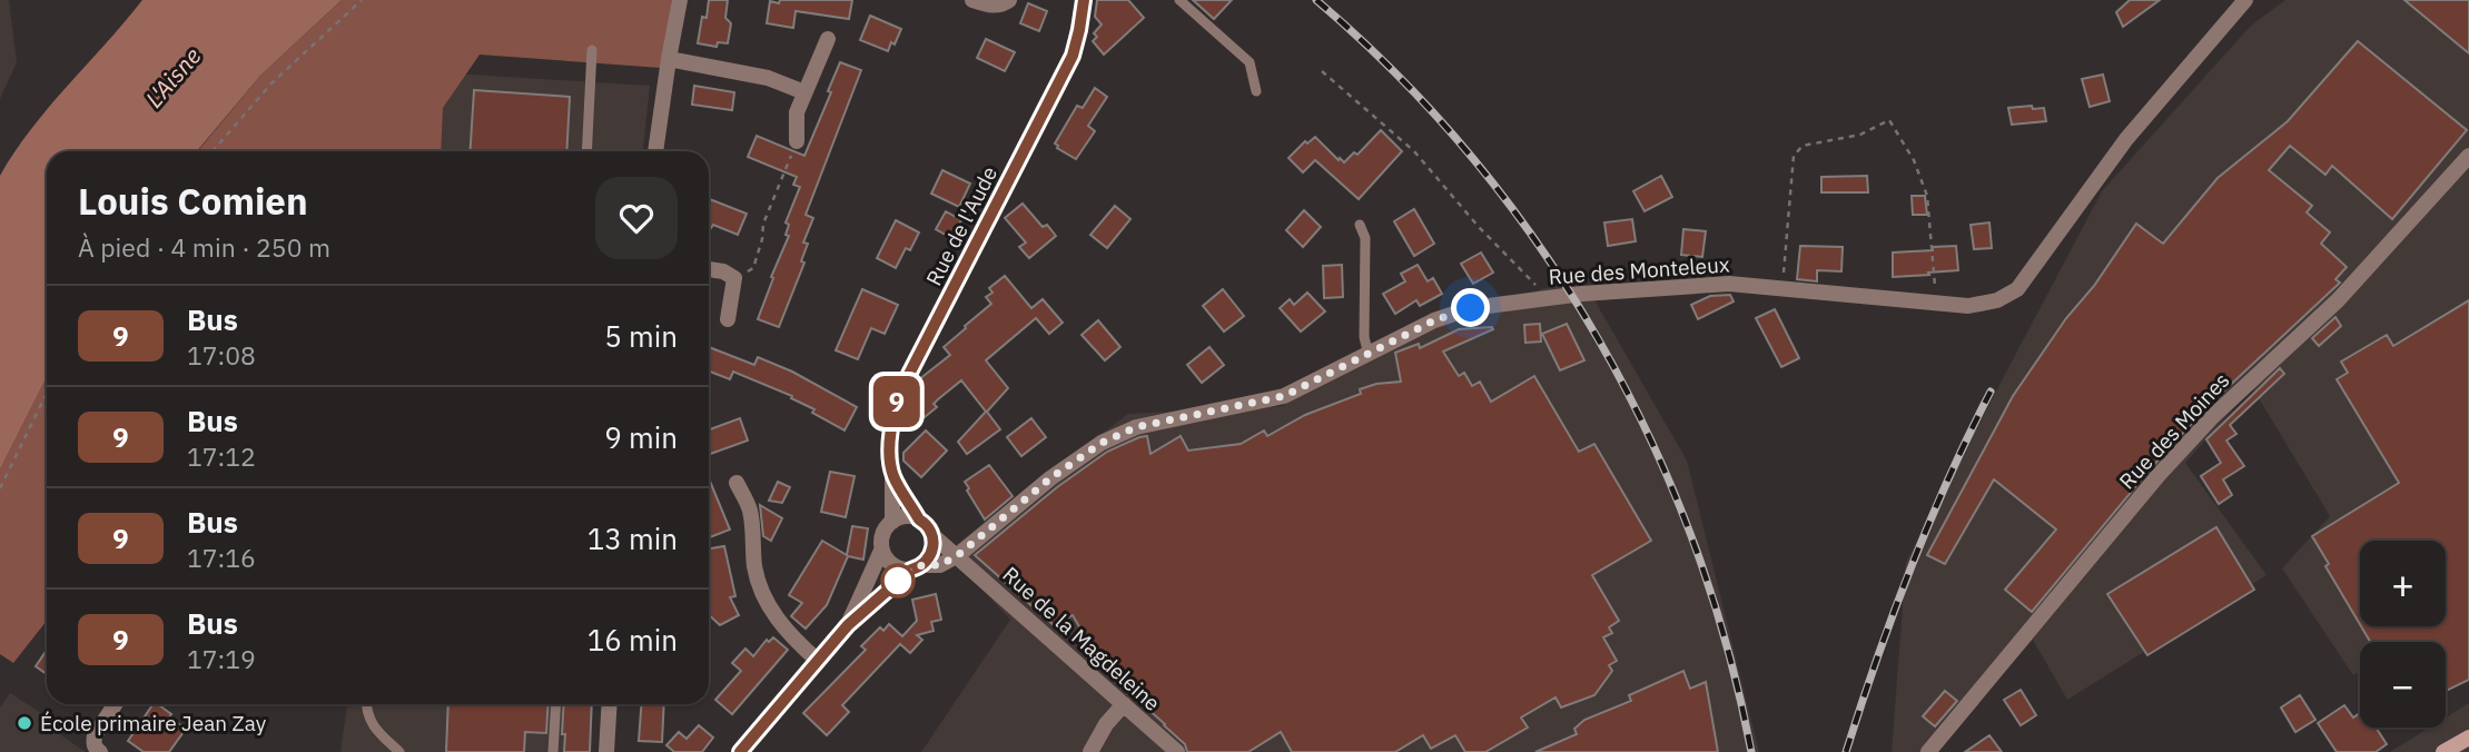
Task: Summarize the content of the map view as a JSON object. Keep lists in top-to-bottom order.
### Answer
{
  "streets": {
    "street": [
      "Rue de l'Aude",
      "Rue des Monteleux",
      "Rue des Moines",
      "Rue de la Magdeleine"
    ]
  },
  "crossings": [
    ["Rue de l'Aude", "Rue de la Magdeleine"],
    ["Rue des Monteleux", "Rue de la Magdeleine"]
  ],
  "water": ["L'Aisne"],
  "places": ["École primaire Jean Zay"],
  "lines": ["bus line 9"],
  "page": {
    "on_map": "9",
    "heading": ["Louis Comien", "À pied · 4 min · 250 m"],
    "list": [
      {
        "mark": "9",
        "name": "Bus",
        "note": "17:08",
        "value": "5 min"
      },
      {
        "mark": "9",
        "name": "Bus",
        "note": "17:12",
        "value": "9 min"
      },
      {
        "mark": "9",
        "name": "Bus",
        "note": "17:16",
        "value": "13 min"
      },
      {
        "mark": "9",
        "name": "Bus",
        "note": "17:19",
        "value": "16 min"
      }
    ],
    "map_buttons": ["+", "−"]
  }
}
